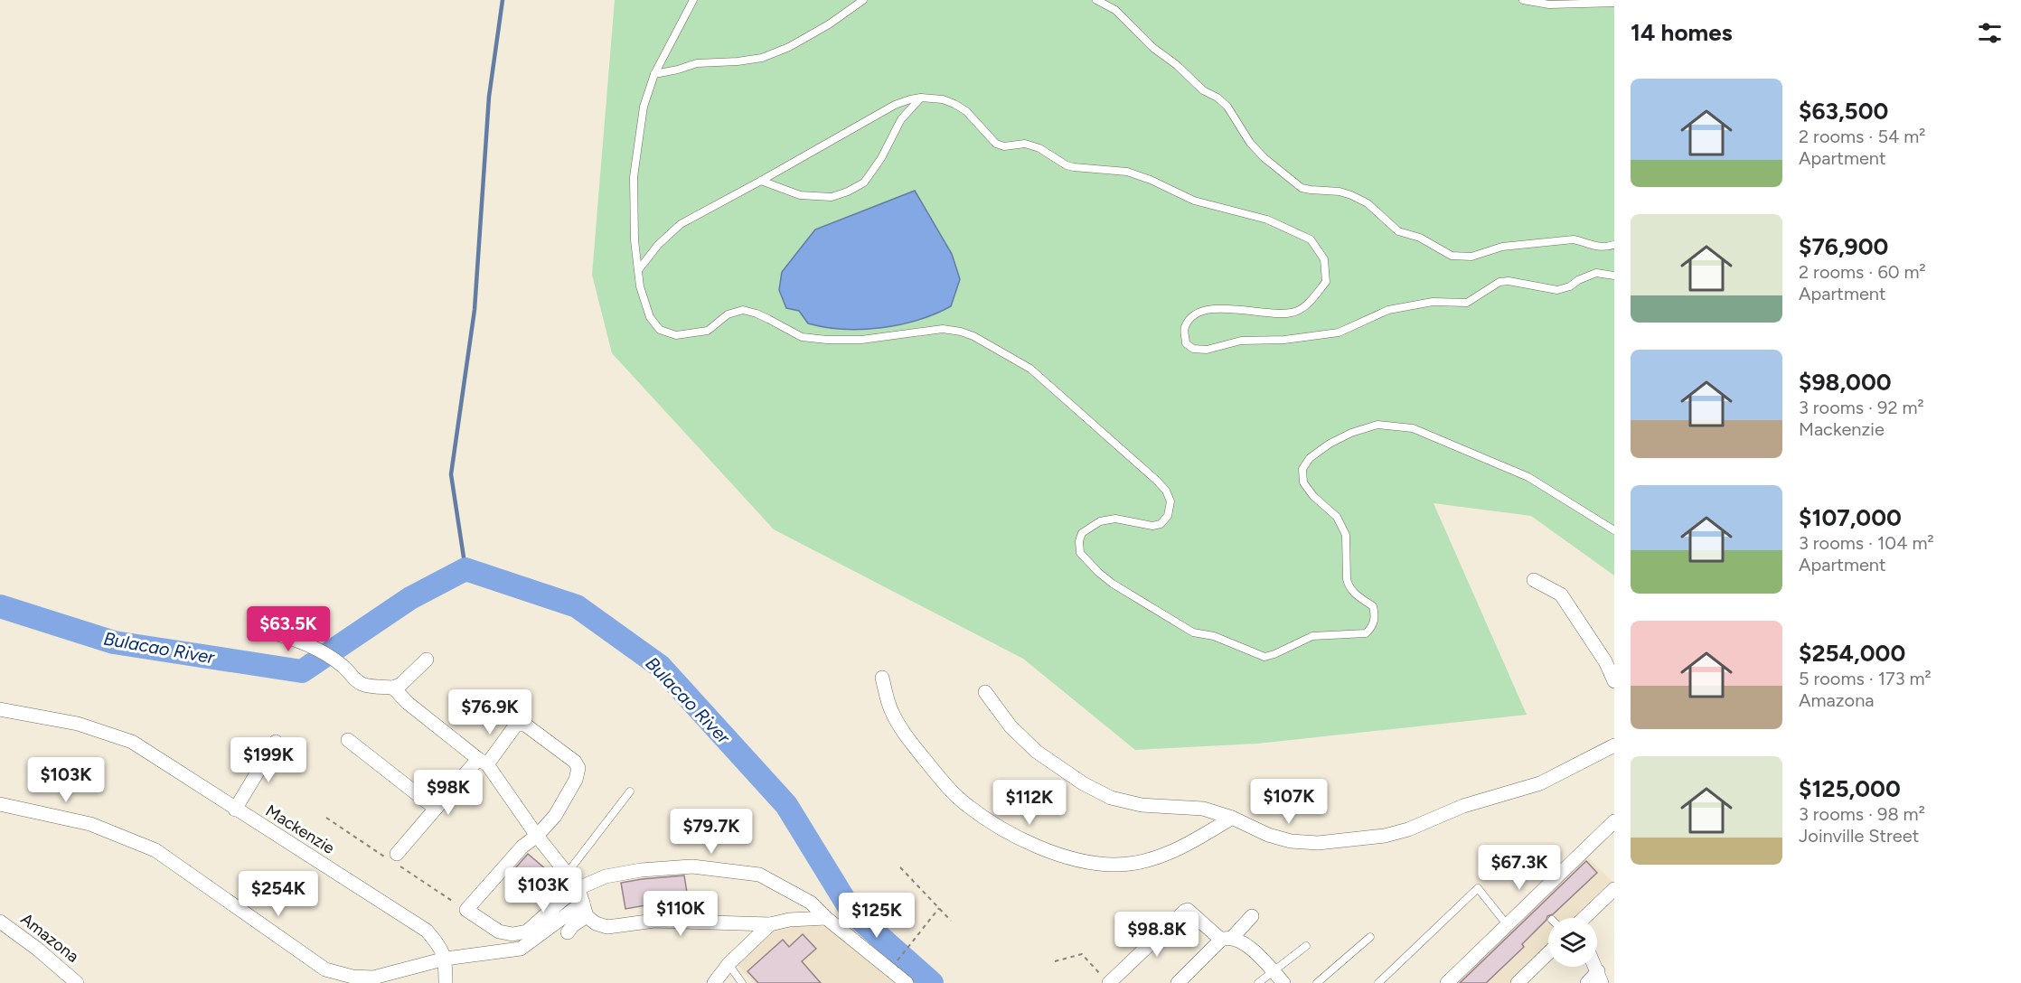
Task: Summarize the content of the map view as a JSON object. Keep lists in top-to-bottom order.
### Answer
{
  "streets": {
    "street": ["Mackenzie", "Amazona"]
  },
  "water": ["Bulacao River"],
  "page": {
    "heading": "14 homes",
    "list": [
      {
        "name": "$63,500",
        "note": "2 rooms · 54 m² · Apartment"
      },
      {
        "name": "$76,900",
        "note": "2 rooms · 60 m² · Apartment"
      },
      {
        "name": "$98,000",
        "note": "3 rooms · 92 m² · Mackenzie"
      },
      {
        "name": "$107,000",
        "note": "3 rooms · 104 m² · Apartment"
      },
      {
        "name": "$254,000",
        "note": "5 rooms · 173 m² · Amazona"
      },
      {
        "name": "$125,000",
        "note": "3 rooms · 98 m² · Joinville Street"
      }
    ],
    "price": [
      "$63.5K",
      "$76.9K",
      "$199K",
      "$103K",
      "$98K",
      "$107K",
      "$112K",
      "$79.7K",
      "$67.3K",
      "$103K",
      "$254K",
      "$110K",
      "$125K",
      "$98.8K"
    ]
  }
}
